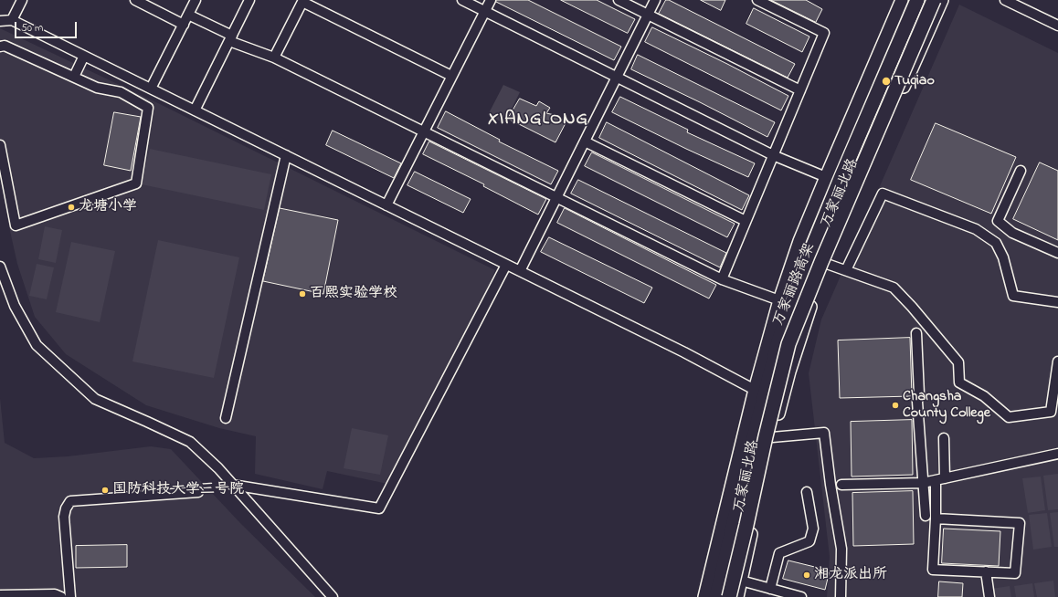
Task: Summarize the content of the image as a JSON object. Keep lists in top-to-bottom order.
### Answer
{
  "streets": {
    "highway": ["万家丽路高架"],
    "main road": ["万家丽北路"]
  },
  "districts": ["XIANGLONG"],
  "places": [
    "Tuqiao",
    "龙塘小学",
    "百熙实验学校",
    "Changsha County College",
    "国防科技大学三号院",
    "湘龙派出所"
  ],
  "scale_bar": "50 m"
}
